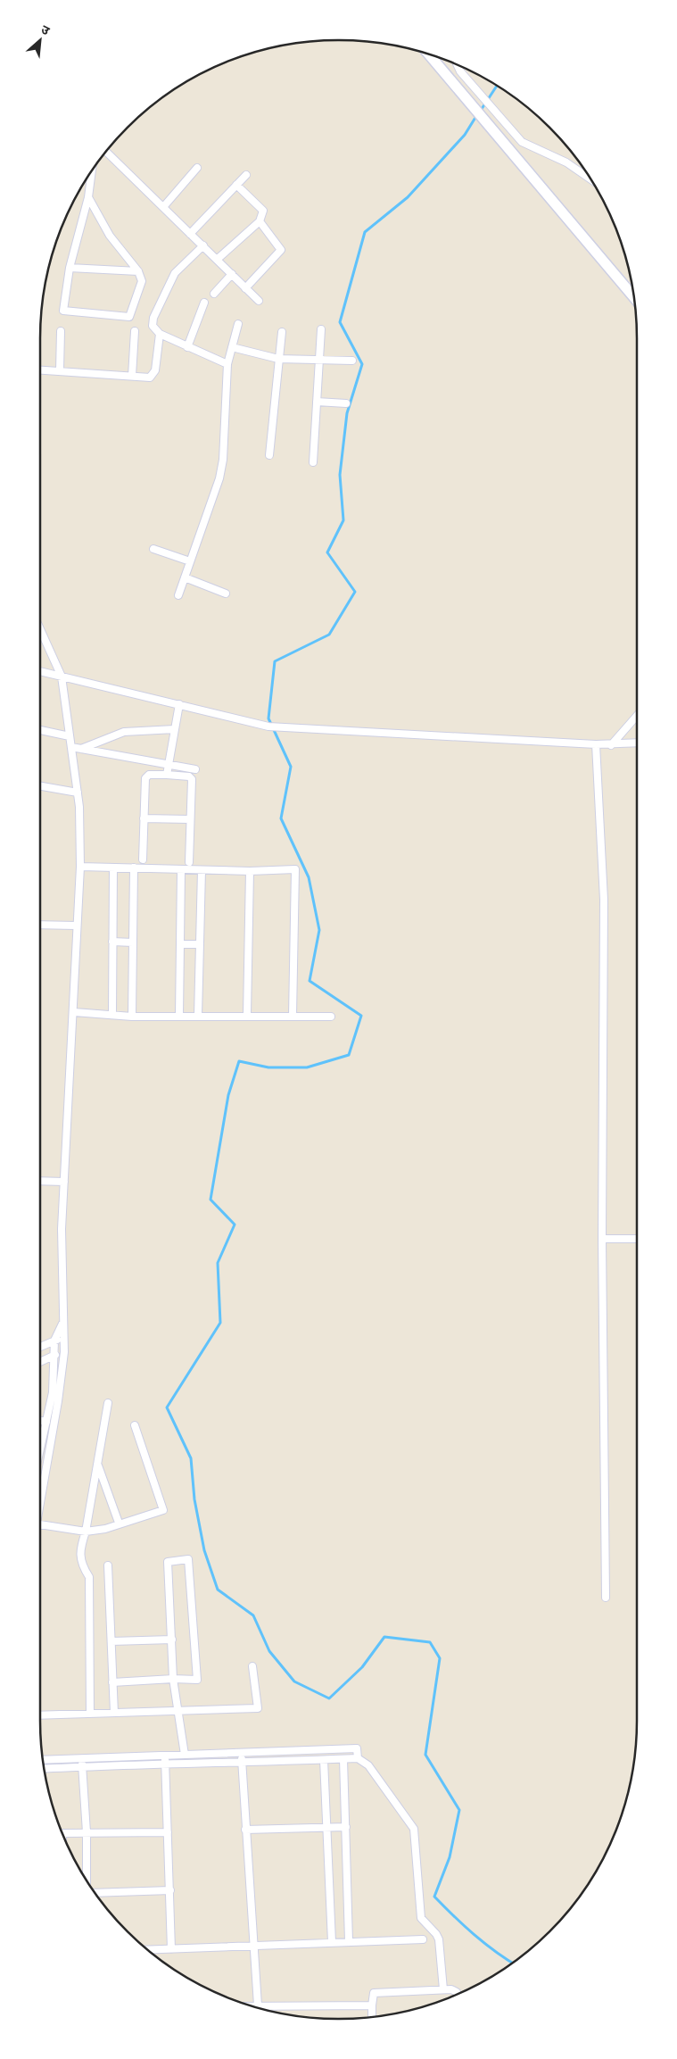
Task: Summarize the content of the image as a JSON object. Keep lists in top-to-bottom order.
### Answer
{
  "north": "top right"
}
